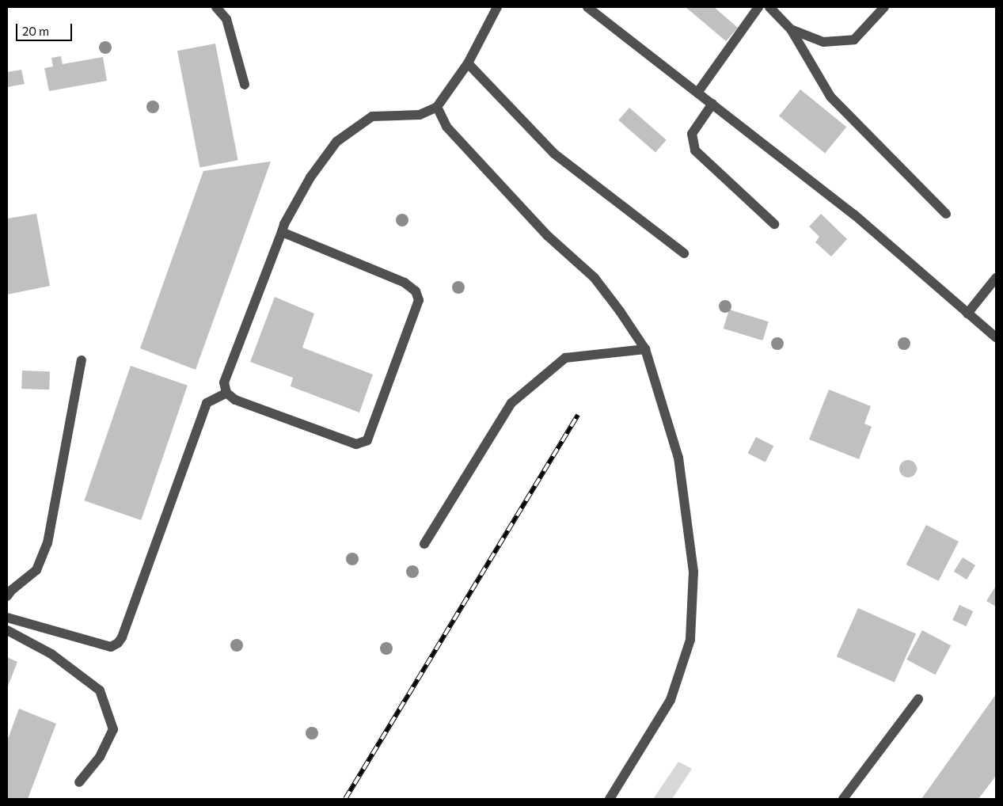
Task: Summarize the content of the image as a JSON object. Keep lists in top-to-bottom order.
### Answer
{
  "scale_bar": "20 m"
}
